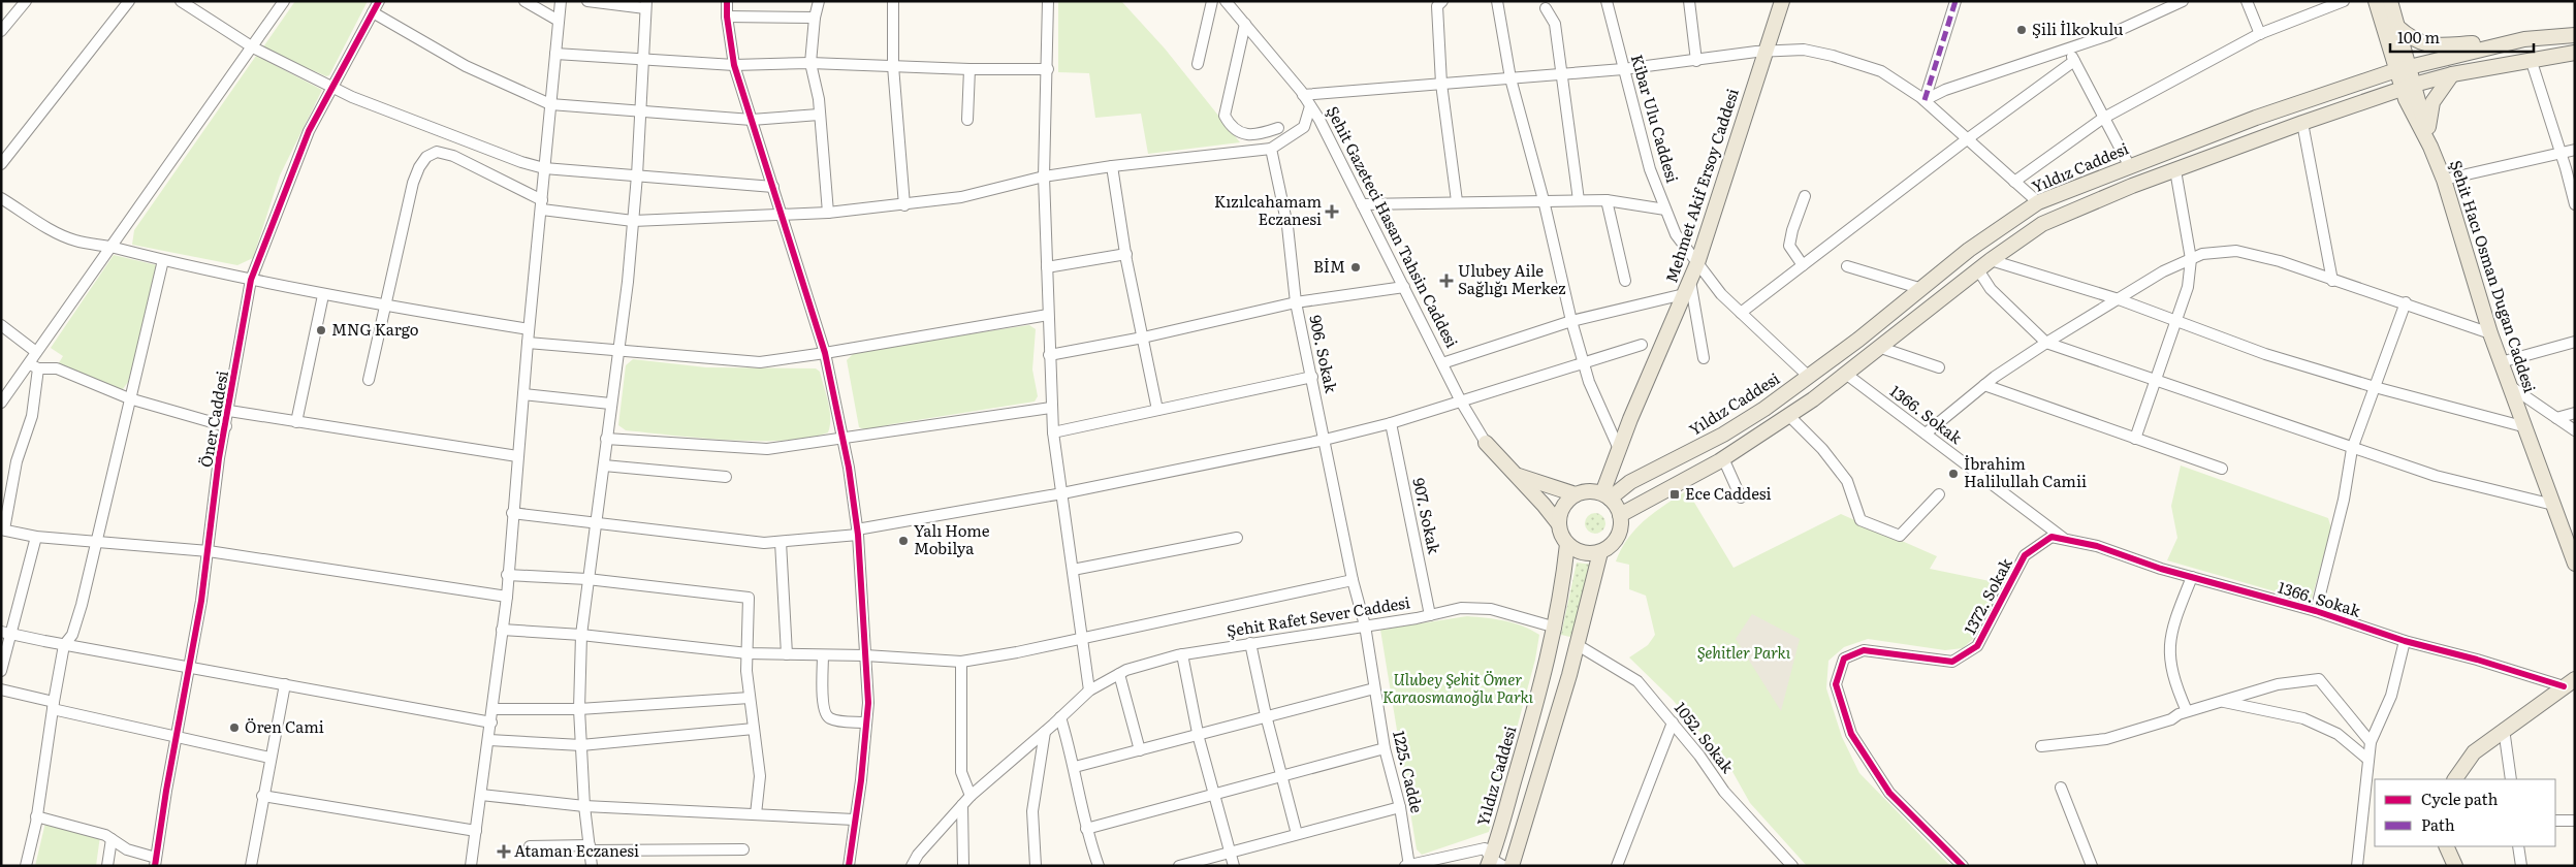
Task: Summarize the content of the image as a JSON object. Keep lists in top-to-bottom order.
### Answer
{
  "streets": {
    "main road": [
      "Yıldız Caddesi",
      "Mehmet Akif Ersoy Caddesi",
      "Şehit Gazeteci Hasan Tahsin Caddesi",
      "Şehit Hacı Osman Dugan Caddesi"
    ],
    "street": [
      "Kibar Ulu Caddesi",
      "906. Sokak",
      "1366. Sokak",
      "Öner Caddesi",
      "907. Sokak",
      "1372. Sokak",
      "Şehit Rafet Sever Caddesi",
      "1052. Sokak",
      "1225. Cadde"
    ]
  },
  "crossings": [
    ["Kibar Ulu Caddesi", "Yıldız Caddesi"],
    ["Kibar Ulu Caddesi", "Mehmet Akif Ersoy Caddesi"],
    ["Yıldız Caddesi", "Mehmet Akif Ersoy Caddesi"],
    ["Yıldız Caddesi", "Şehit Gazeteci Hasan Tahsin Caddesi"],
    ["Yıldız Caddesi", "Şehit Hacı Osman Dugan Caddesi"],
    ["Yıldız Caddesi", "Şehit Rafet Sever Caddesi"],
    ["Mehmet Akif Ersoy Caddesi", "Şehit Gazeteci Hasan Tahsin Caddesi"],
    ["906. Sokak", "Şehit Rafet Sever Caddesi"],
    ["906. Sokak", "1225. Cadde"],
    ["1366. Sokak", "1372. Sokak"],
    ["907. Sokak", "Şehit Rafet Sever Caddesi"],
    ["Şehit Rafet Sever Caddesi", "1225. Cadde"]
  ],
  "parks": ["Şehitler Parkı", "Ulubey Şehit Ömer Karaosmanoğlu Parkı"],
  "places": {
    "other": [
      "Şili İlkokulu",
      "BİM",
      "MNG Kargo",
      "İbrahim Halilullah Camii",
      "Yalı Home Mobilya",
      "Ören Cami"
    ],
    "health": ["Kızılcahamam Eczanesi", "Ulubey Aile Sağlığı Merkez", "Ataman Eczanesi"],
    "transit": ["Ece Caddesi"]
  },
  "legend": ["Cycle path", "Path"],
  "scale_bar": "100 m"
}
